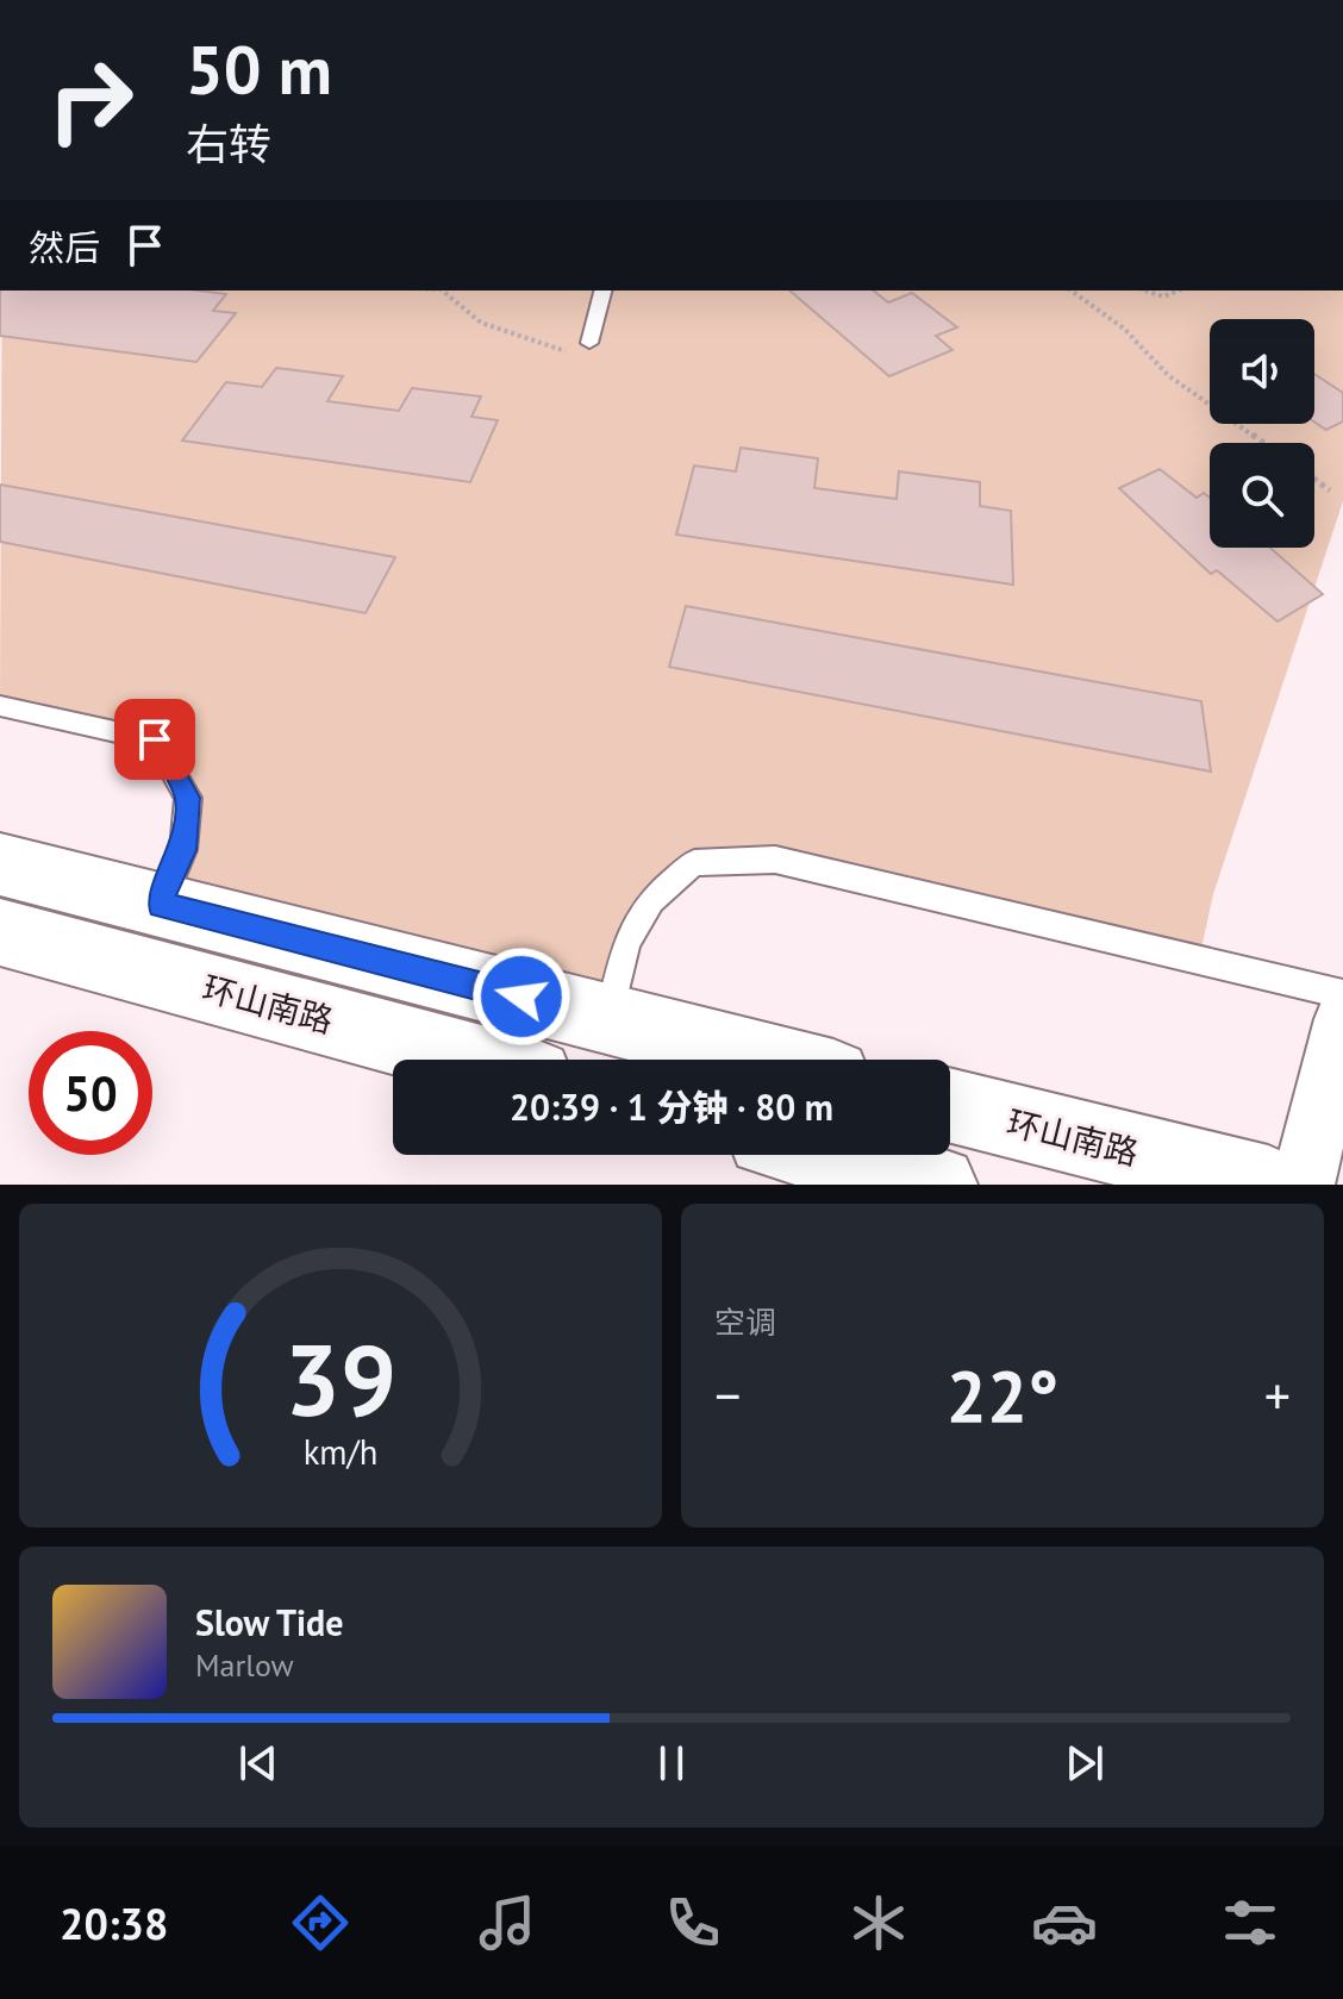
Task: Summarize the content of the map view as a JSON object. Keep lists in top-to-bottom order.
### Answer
{
  "streets": {
    "main road": ["环山南路"]
  },
  "page": {
    "turn": ["50 m", "右转"],
    "then": "然后",
    "limit": "50",
    "trip": "20:39 · 1 分钟 · 80 m",
    "tile": "空调",
    "heat": ["−", "22°", "+"],
    "song": ["Slow Tide", "Marlow"],
    "tabs": "20:38",
    "gauge": ["39", "km/h"]
  }
}
